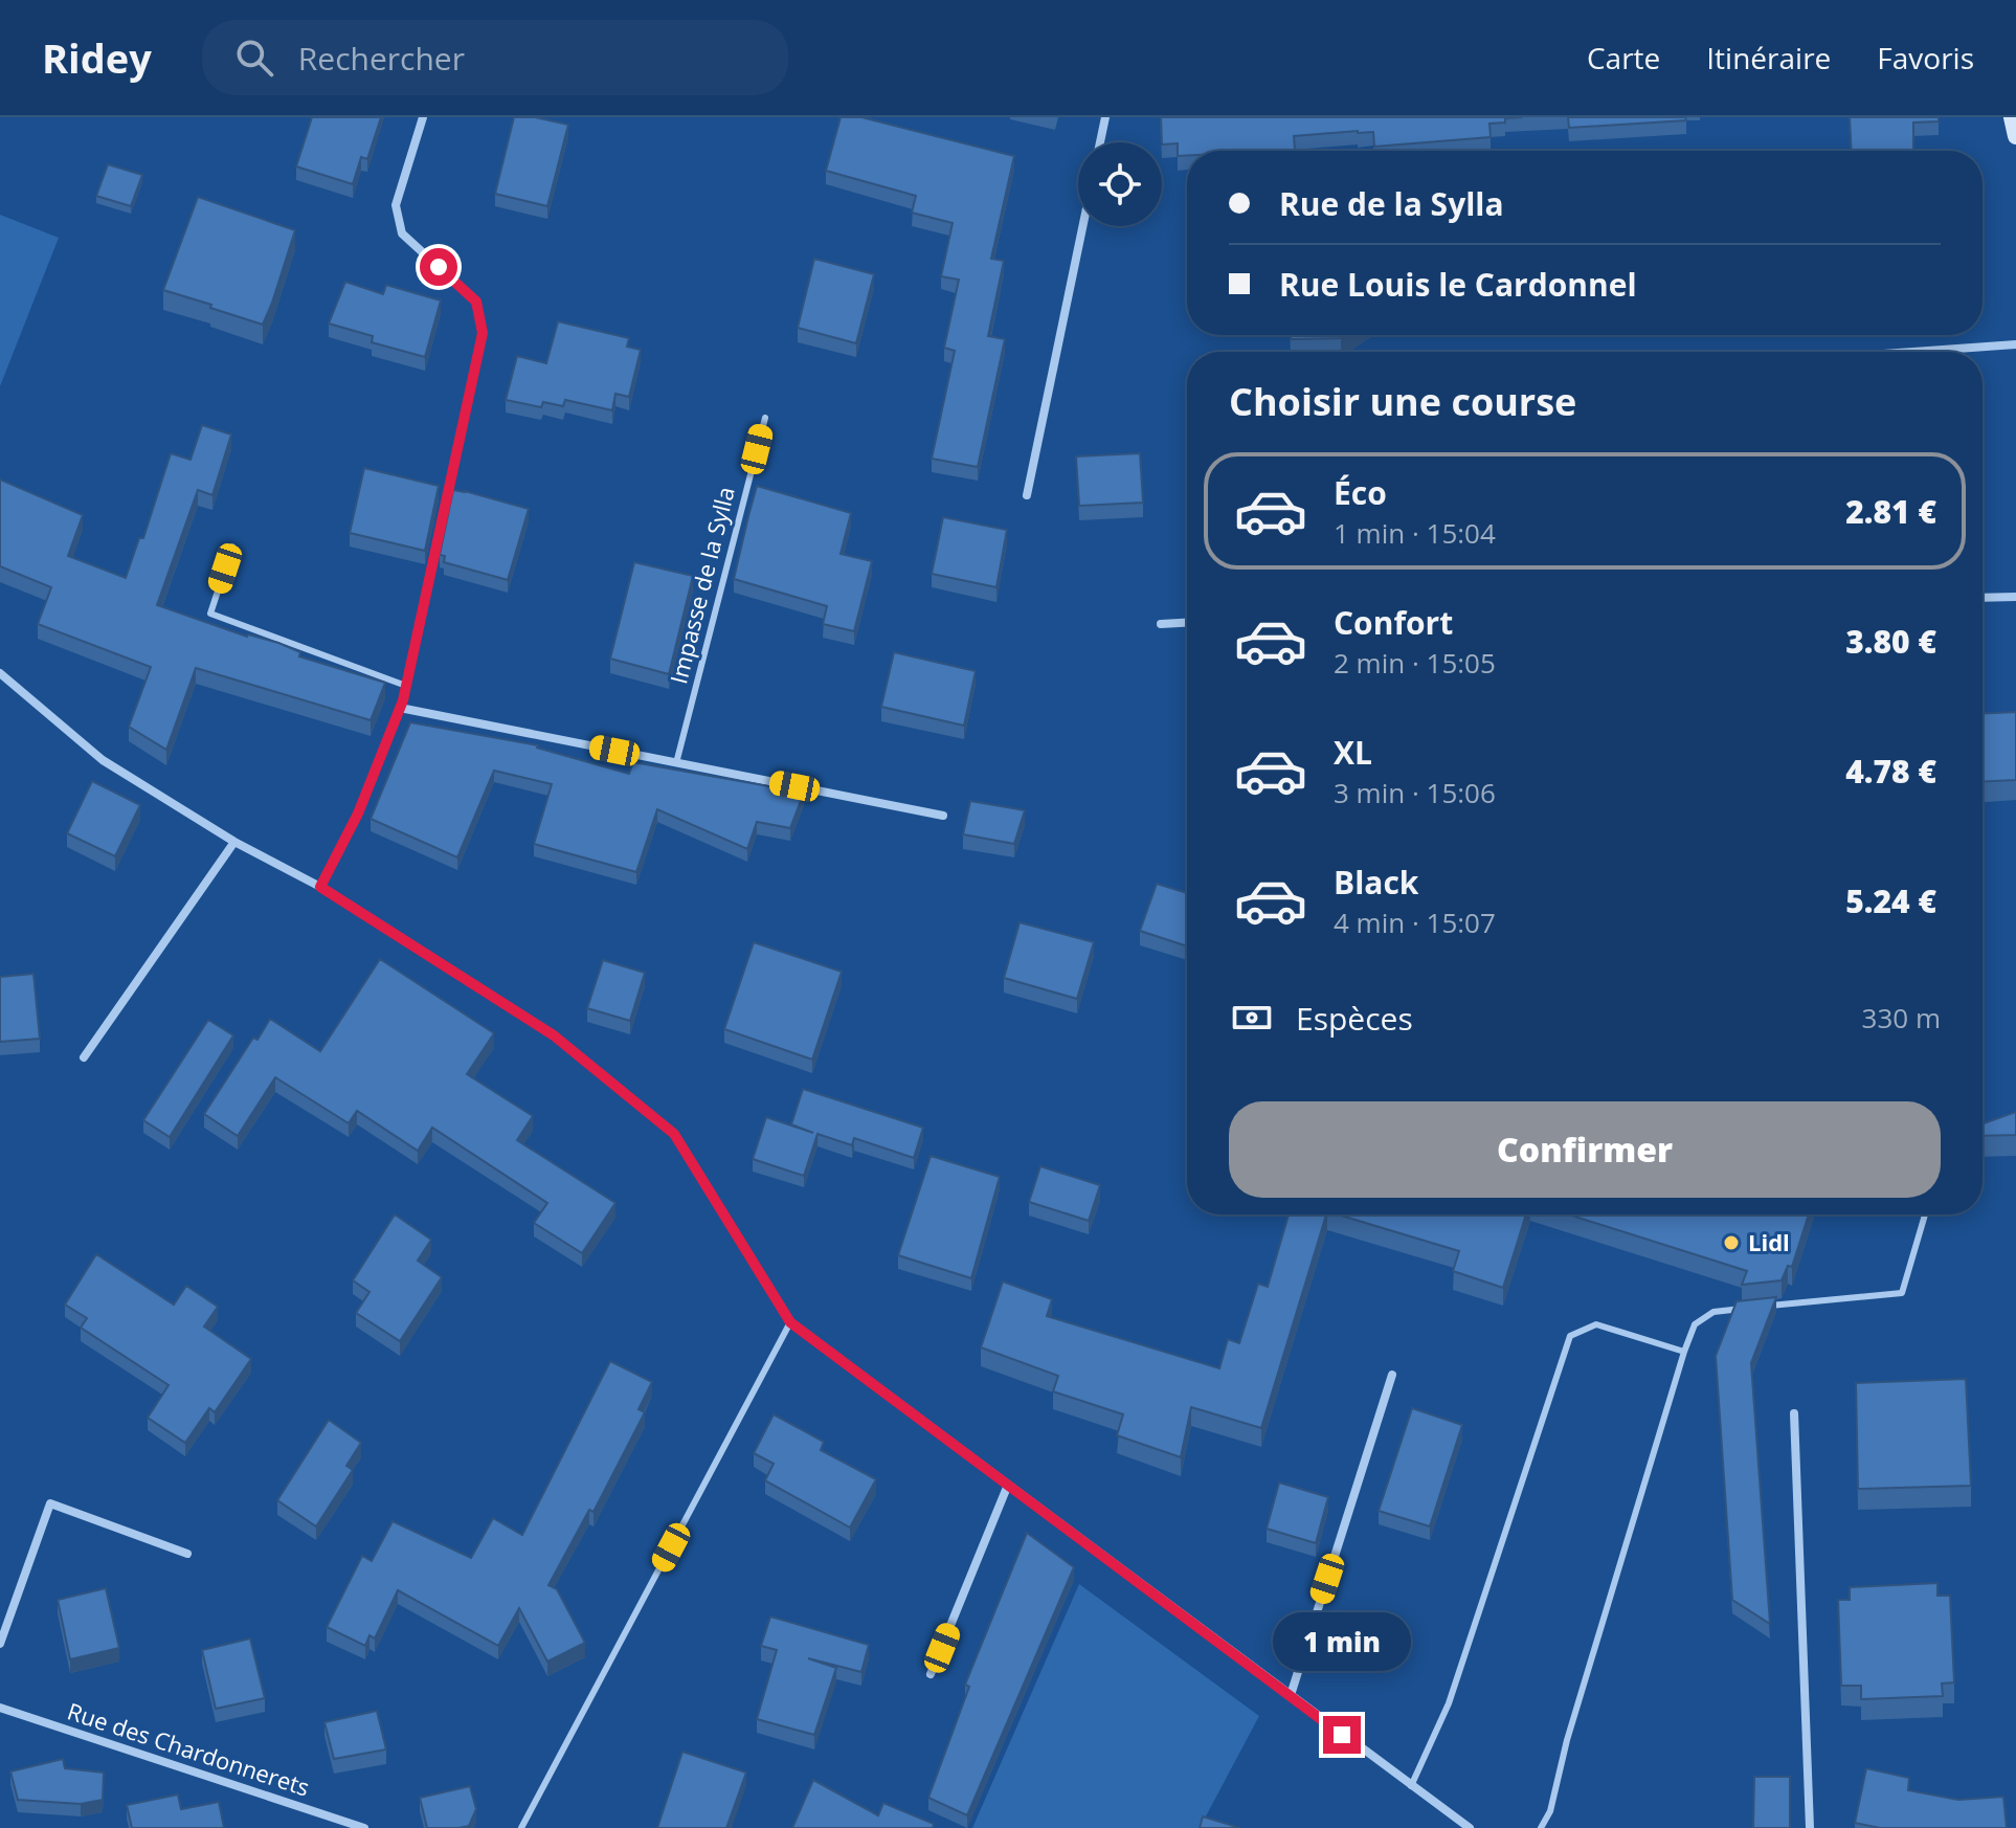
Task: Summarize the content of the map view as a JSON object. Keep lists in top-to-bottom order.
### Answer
{
  "streets": {
    "street": ["Rue des Chardonnerets"],
    "lane": ["Impasse de la Sylla"]
  },
  "places": ["Lidl"],
  "page": {
    "header": "Ridey",
    "search": "Rechercher",
    "nav": ["Carte", "Itinéraire", "Favoris"],
    "banner": ["Rue de la Sylla", "Rue Louis le Cardonnel"],
    "heading": "Choisir une course",
    "list": [
      {
        "name": "Éco",
        "note": "1 min · 15:04",
        "value": "2.81 €"
      },
      {
        "name": "Confort",
        "note": "2 min · 15:05",
        "value": "3.80 €"
      },
      {
        "name": "XL",
        "note": "3 min · 15:06",
        "value": "4.78 €"
      },
      {
        "name": "Black",
        "note": "4 min · 15:07",
        "value": "5.24 €"
      }
    ],
    "pay": ["Espèces", "330 m"],
    "buttons": "Confirmer",
    "bubble": "1 min"
  }
}
